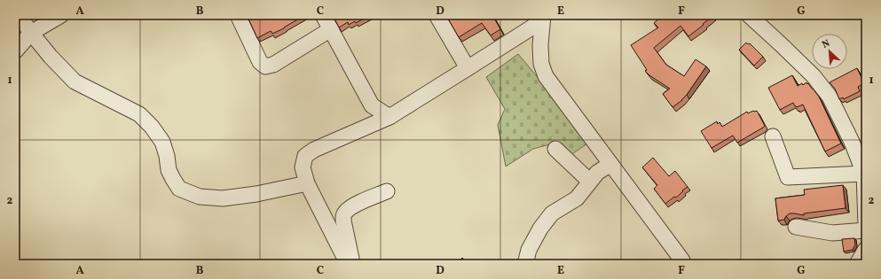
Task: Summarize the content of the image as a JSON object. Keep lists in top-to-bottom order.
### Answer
{
  "north": "top left",
  "grid": {
    "columns": [
      "A",
      "B",
      "C",
      "D",
      "E",
      "F",
      "G"
    ],
    "rows": ["1", "2"]
  }
}
